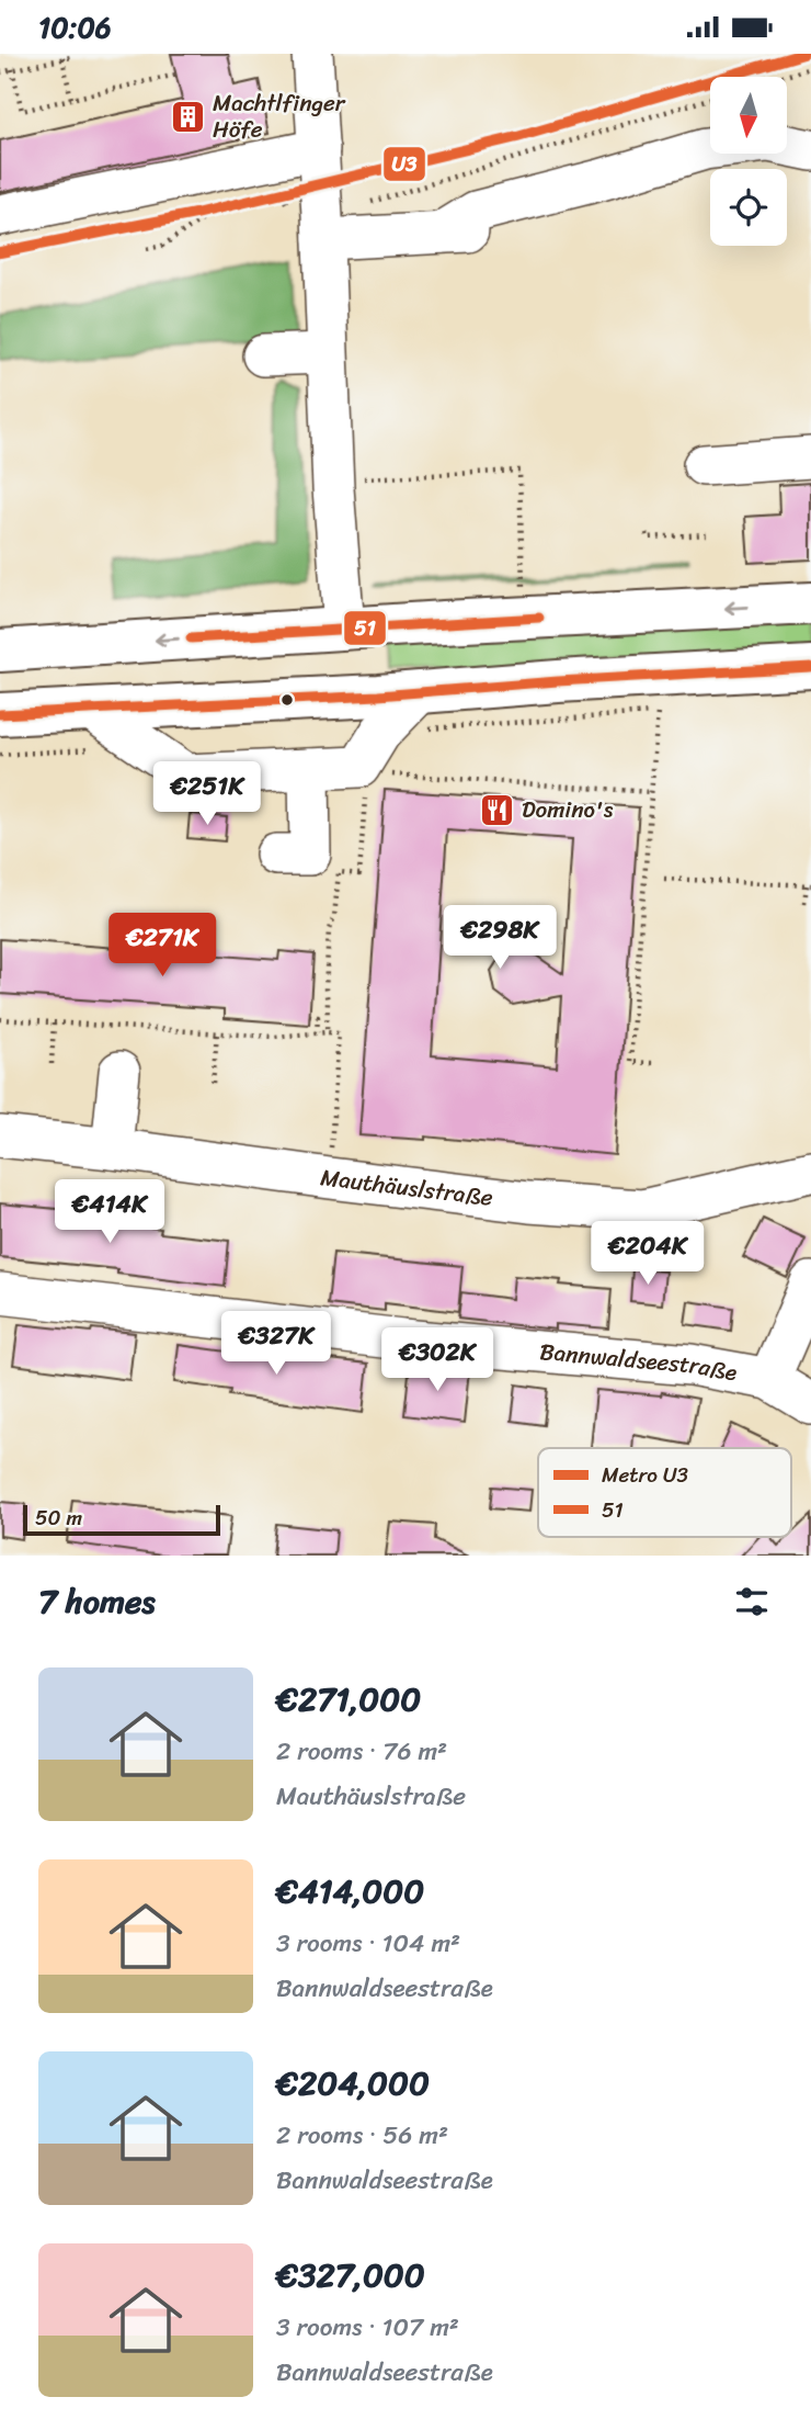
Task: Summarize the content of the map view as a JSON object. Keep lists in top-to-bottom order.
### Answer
{
  "streets": {
    "street": ["Mauthäuslstraße", "Bannwaldseestraße"]
  },
  "places": {
    "building": ["Machtlfinger Höfe"],
    "restaurant": ["Domino's"]
  },
  "lines": ["metro line U3", "transit line 51"],
  "legend": ["Metro U3", "51"],
  "scale_bar": "50 m",
  "north": "bottom",
  "page": {
    "status": "10:06",
    "price": [
      "€251K",
      "€298K",
      "€271K",
      "€414K",
      "€204K",
      "€327K",
      "€302K"
    ],
    "scale": "50 m",
    "heading": "7 homes",
    "list": [
      {
        "name": "€271,000",
        "note": "2 rooms · 76 m² · Mauthäuslstraße"
      },
      {
        "name": "€414,000",
        "note": "3 rooms · 104 m² · Bannwaldseestraße"
      },
      {
        "name": "€204,000",
        "note": "2 rooms · 56 m² · Bannwaldseestraße"
      },
      {
        "name": "€327,000",
        "note": "3 rooms · 107 m² · Bannwaldseestraße"
      }
    ]
  }
}
